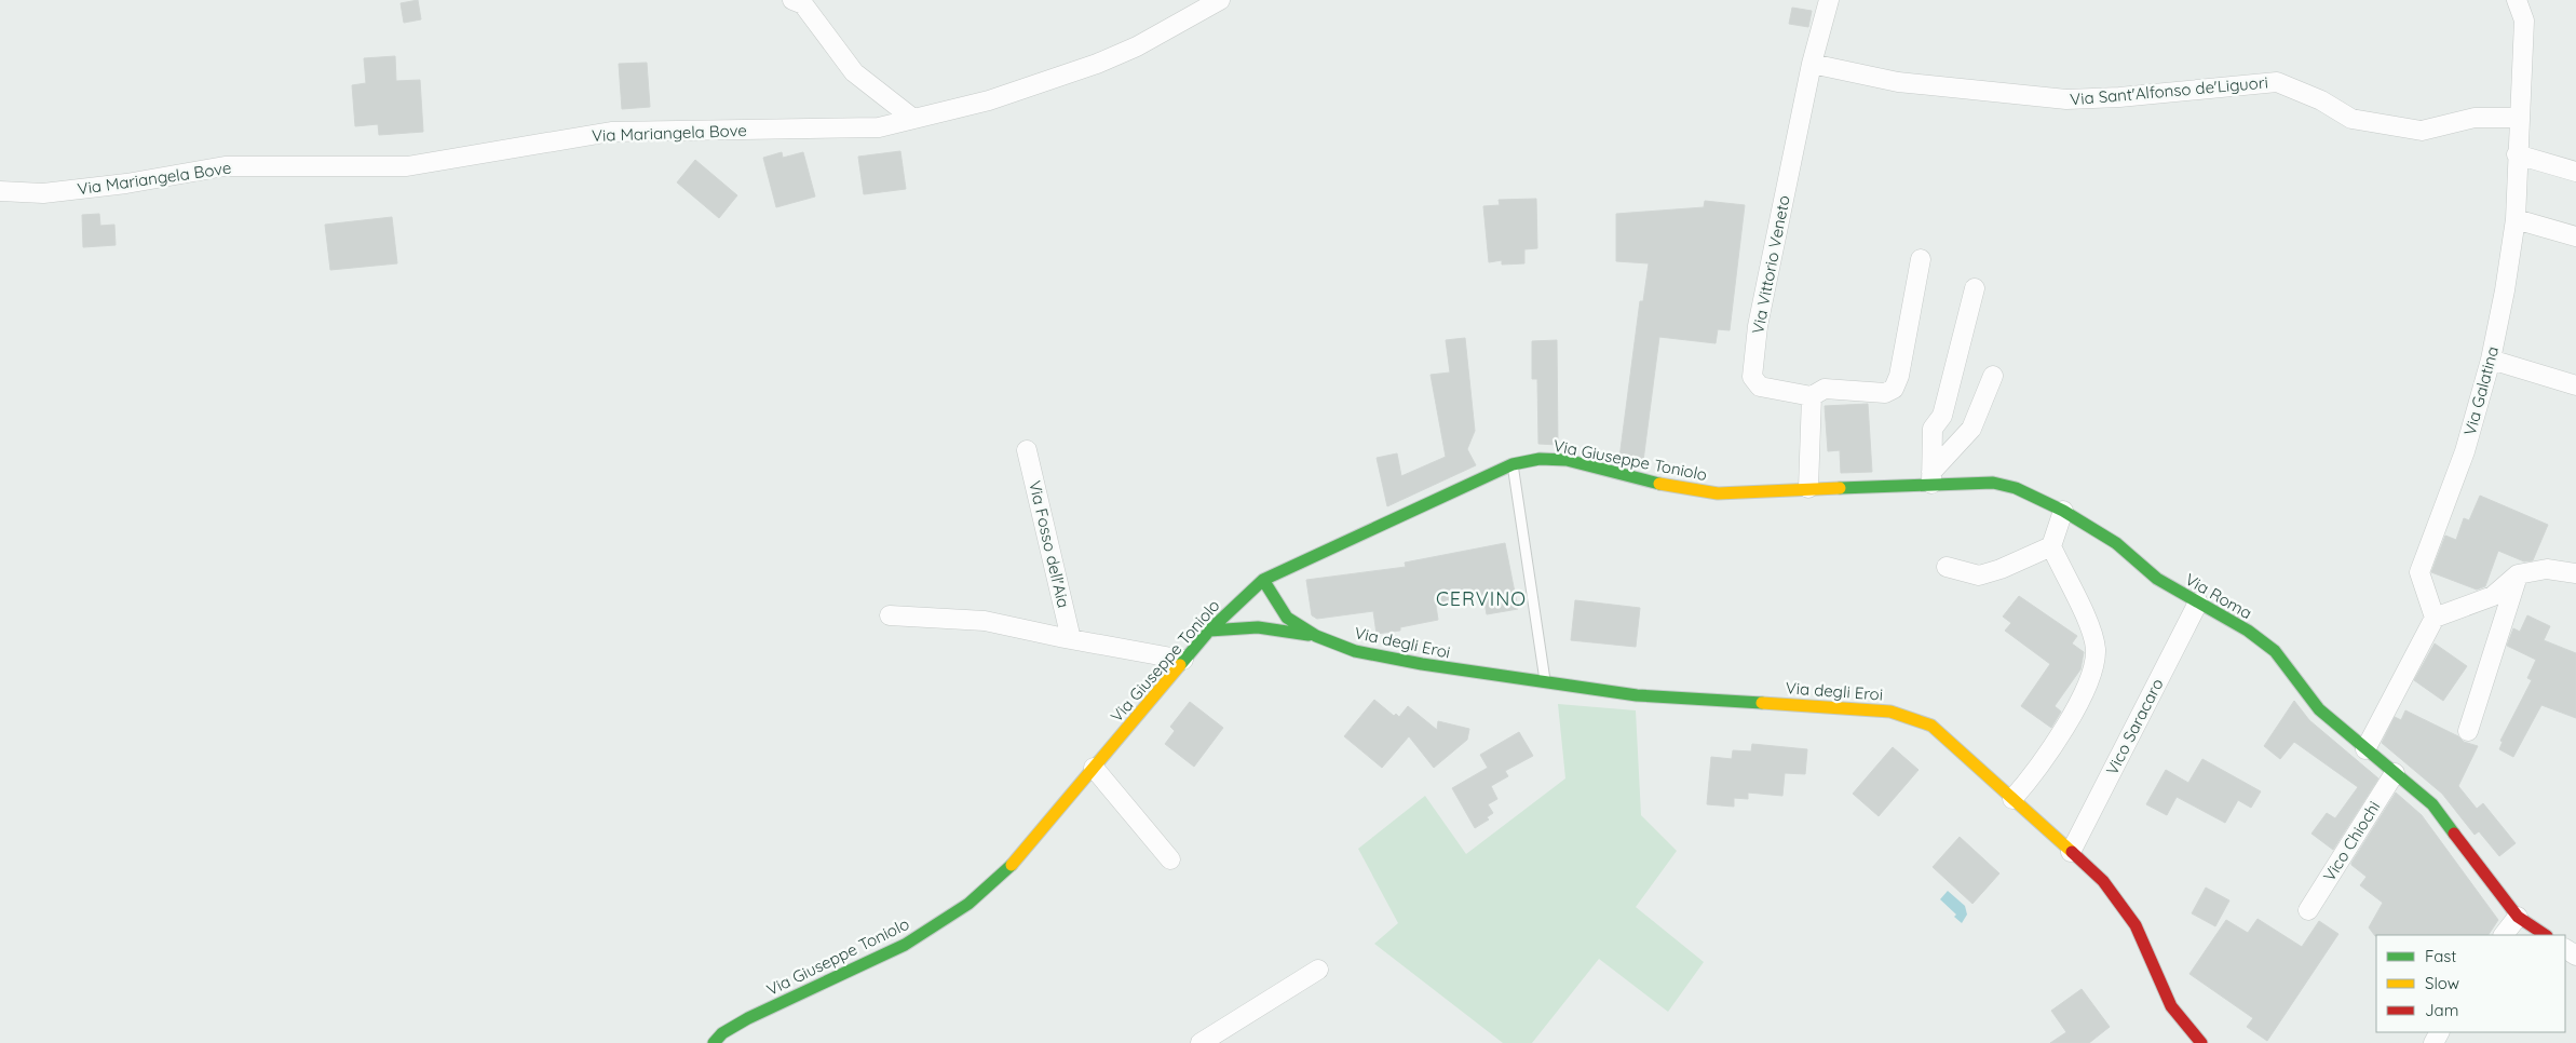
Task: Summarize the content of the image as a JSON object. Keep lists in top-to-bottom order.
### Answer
{
  "streets": {
    "street": [
      "Via Sant'Alfonso de'Liguori",
      "Via Mariangela Bove",
      "Via Vittorio Veneto",
      "Via Galatina",
      "Via Giuseppe Toniolo",
      "Via Fosso dell'Aia",
      "Via Roma",
      "Via degli Eroi",
      "Vico Saracaro",
      "Vico Chiochi"
    ]
  },
  "crossings": [
    ["Via Sant'Alfonso de'Liguori", "Via Vittorio Veneto"],
    ["Via Sant'Alfonso de'Liguori", "Via Galatina"],
    ["Via Giuseppe Toniolo", "Via Roma"],
    ["Via Giuseppe Toniolo", "Via degli Eroi"],
    ["Via Roma", "Vico Saracaro"],
    ["Via Roma", "Vico Chiochi"],
    ["Via degli Eroi", "Vico Saracaro"]
  ],
  "districts": ["CERVINO"],
  "legend": ["Fast", "Slow", "Jam"]
}
